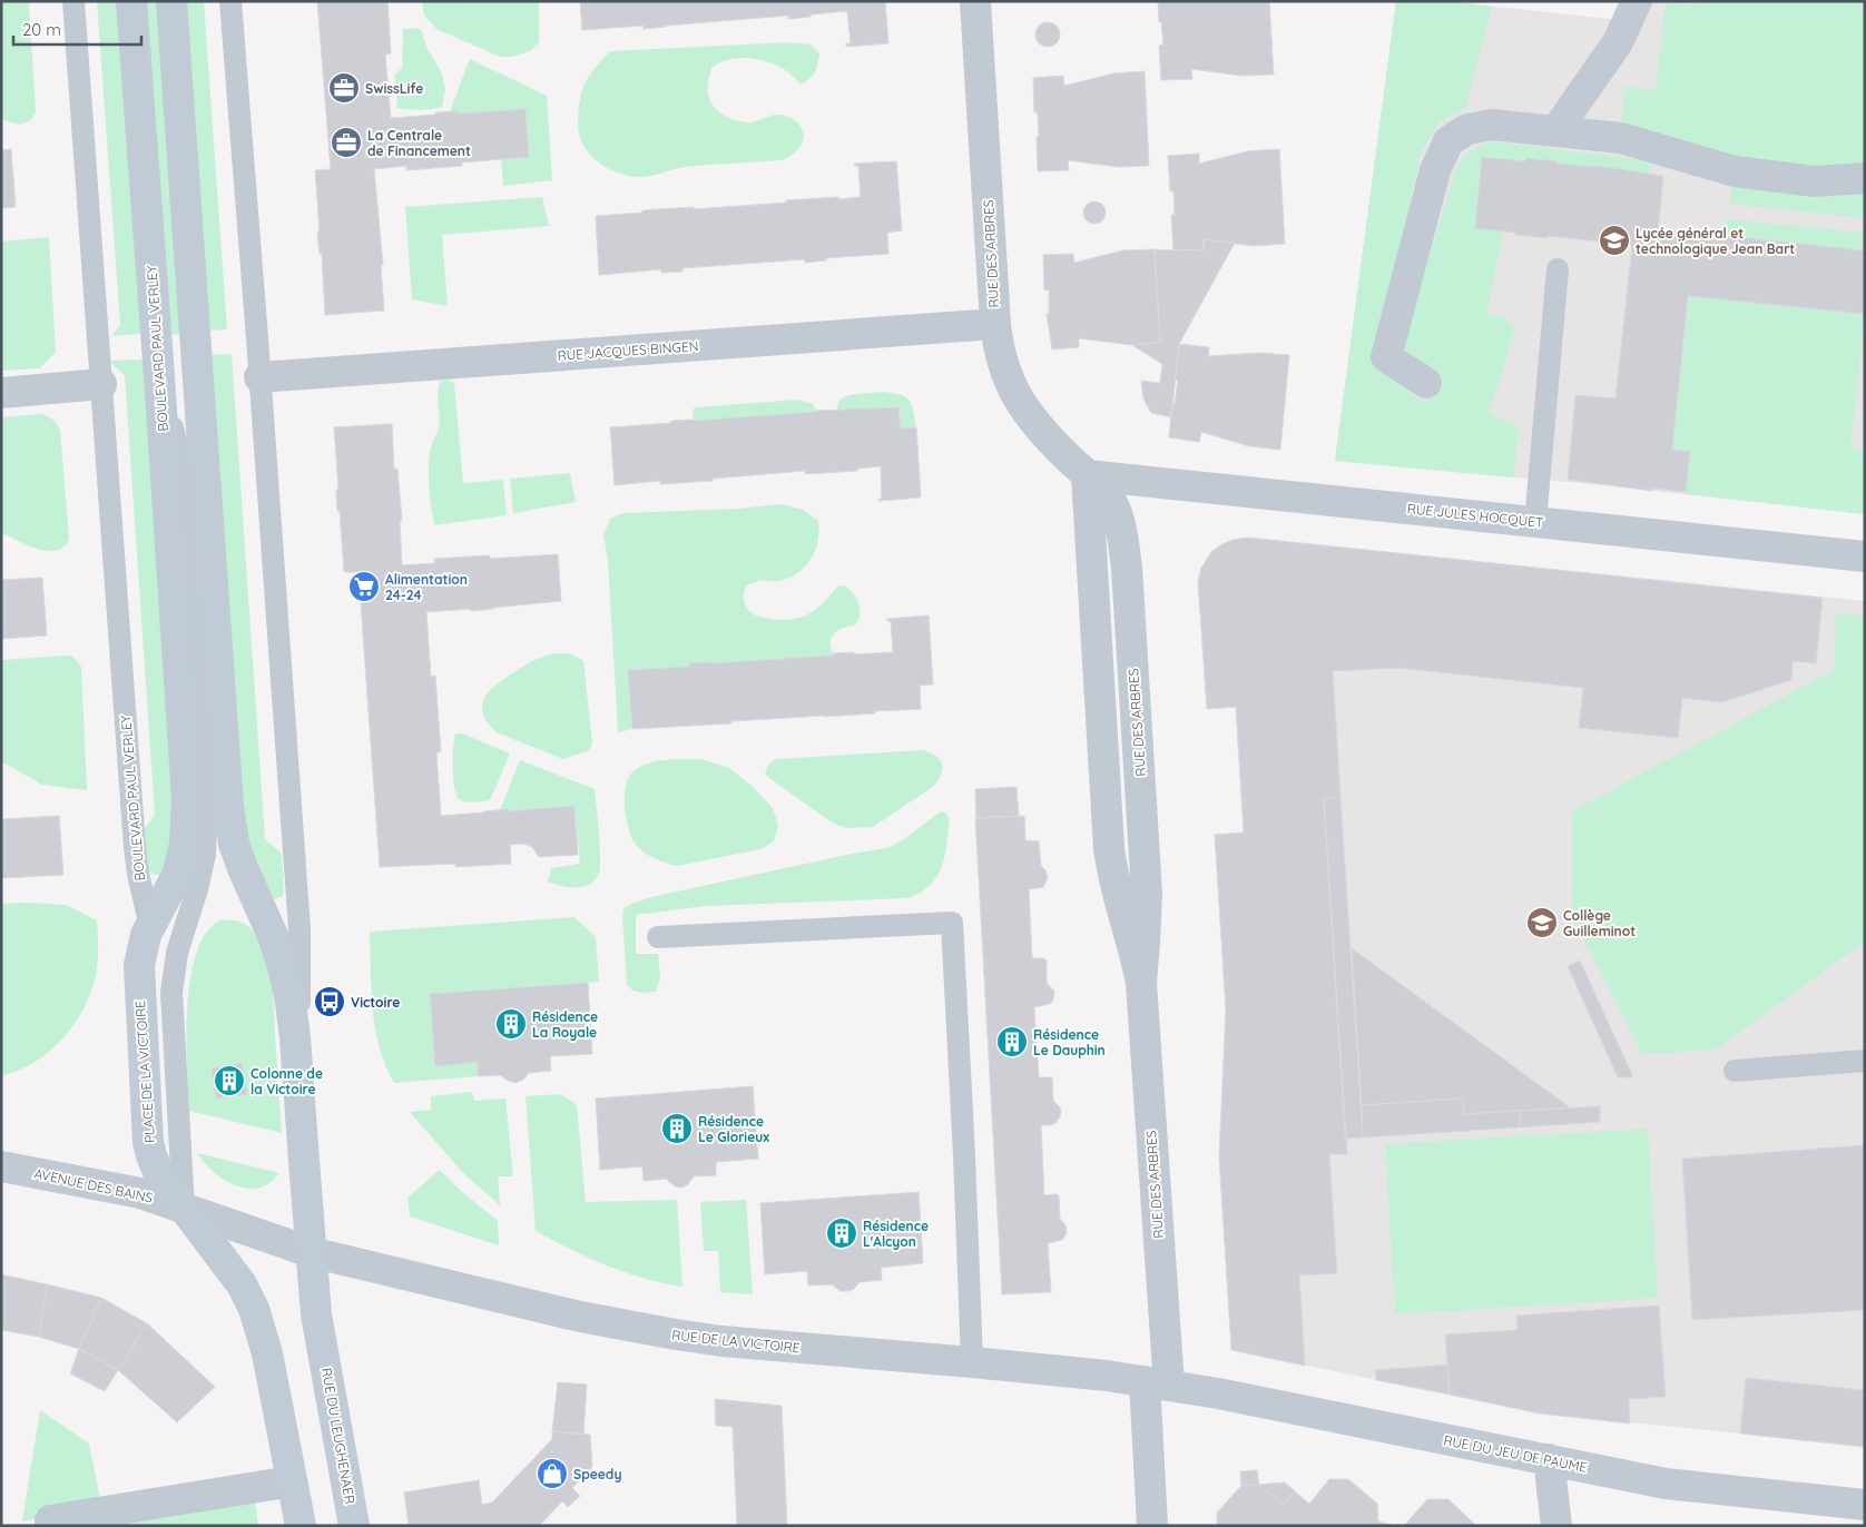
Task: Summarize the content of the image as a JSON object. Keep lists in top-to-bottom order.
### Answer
{
  "streets": {
    "main road": ["BOULEVARD PAUL VERLEY", "PLACE DE LA VICTOIRE", "RUE DU LEUGHENAER"],
    "street": [
      "RUE DES ARBRES",
      "RUE JACQUES BINGEN",
      "RUE JULES HOCQUET",
      "AVENUE DES BAINS",
      "RUE DE LA VICTOIRE",
      "RUE DU JEU DE PAUME"
    ]
  },
  "crossings": [
    ["RUE DES ARBRES", "RUE JACQUES BINGEN"],
    ["RUE DES ARBRES", "RUE JULES HOCQUET"],
    ["RUE DES ARBRES", "RUE DE LA VICTOIRE"],
    ["RUE DES ARBRES", "RUE DU JEU DE PAUME"],
    ["BOULEVARD PAUL VERLEY", "PLACE DE LA VICTOIRE"],
    ["PLACE DE LA VICTOIRE", "AVENUE DES BAINS"],
    ["RUE DE LA VICTOIRE", "RUE DU LEUGHENAER"],
    ["RUE DE LA VICTOIRE", "RUE DU JEU DE PAUME"]
  ],
  "places": {
    "office": ["SwissLife", "La Centrale de Financement"],
    "school or university": ["Lycée général et technologique Jean Bart", "Collège Guilleminot"],
    "supermarket": ["Alimentation 24-24"],
    "bus stop": ["Victoire"],
    "building": [
      "Résidence La Royale",
      "Résidence Le Dauphin",
      "Colonne de la Victoire",
      "Résidence Le Glorieux",
      "Résidence L'Alcyon"
    ],
    "shop": ["Speedy"]
  },
  "scale_bar": "20 m"
}
